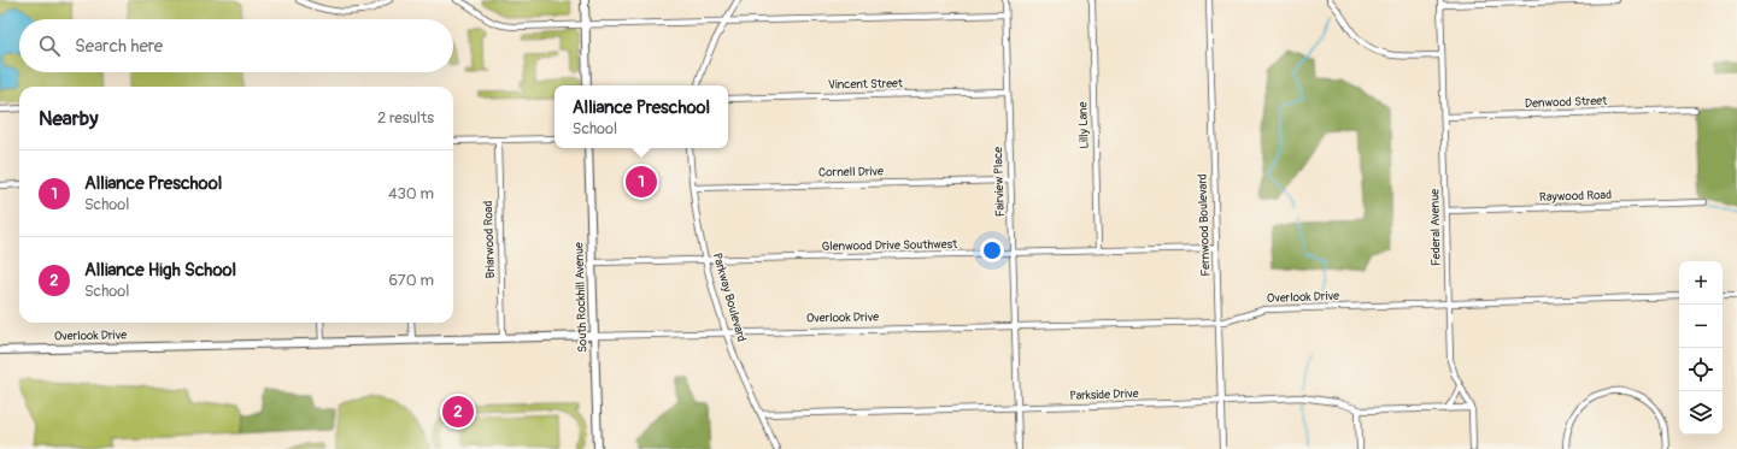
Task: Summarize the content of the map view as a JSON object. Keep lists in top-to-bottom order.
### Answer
{
  "streets": {
    "street": [
      "Vincent Street",
      "Denwood Street",
      "Lilly Lane",
      "Cornell Drive",
      "Fairview Place",
      "Raywood Road",
      "Fernwood Boulevard",
      "Federal Avenue",
      "Briarwood Road",
      "Glenwood Drive Southwest",
      "South Rockhill Avenue",
      "Parkway Boulevard",
      "Overlook Drive",
      "Parkside Drive"
    ]
  },
  "crossings": [
    ["Vincent Street", "Fairview Place"],
    ["Denwood Street", "Federal Avenue"],
    ["Lilly Lane", "Glenwood Drive Southwest"],
    ["Cornell Drive", "Fairview Place"],
    ["Cornell Drive", "Parkway Boulevard"],
    ["Fairview Place", "Glenwood Drive Southwest"],
    ["Fairview Place", "Overlook Drive"],
    ["Fairview Place", "Parkside Drive"],
    ["Raywood Road", "Federal Avenue"],
    ["Fernwood Boulevard", "Glenwood Drive Southwest"],
    ["Fernwood Boulevard", "Overlook Drive"],
    ["Fernwood Boulevard", "Parkside Drive"],
    ["Federal Avenue", "Overlook Drive"],
    ["Federal Avenue", "Parkside Drive"],
    ["Briarwood Road", "Overlook Drive"],
    ["Glenwood Drive Southwest", "South Rockhill Avenue"],
    ["Glenwood Drive Southwest", "Parkway Boulevard"],
    ["South Rockhill Avenue", "Overlook Drive"],
    ["Parkway Boulevard", "Overlook Drive"],
    ["Parkway Boulevard", "Parkside Drive"]
  ],
  "page": {
    "search": "Search here",
    "popup": ["Alliance Preschool", "School"],
    "heading": ["Nearby", "2 results"],
    "list": [
      {
        "mark": "1",
        "name": "Alliance Preschool",
        "note": "School",
        "value": "430 m"
      },
      {
        "mark": "2",
        "name": "Alliance High School",
        "note": "School",
        "value": "670 m"
      }
    ],
    "pins": ["1", "2"],
    "map_buttons": ["+", "−"]
  }
}
